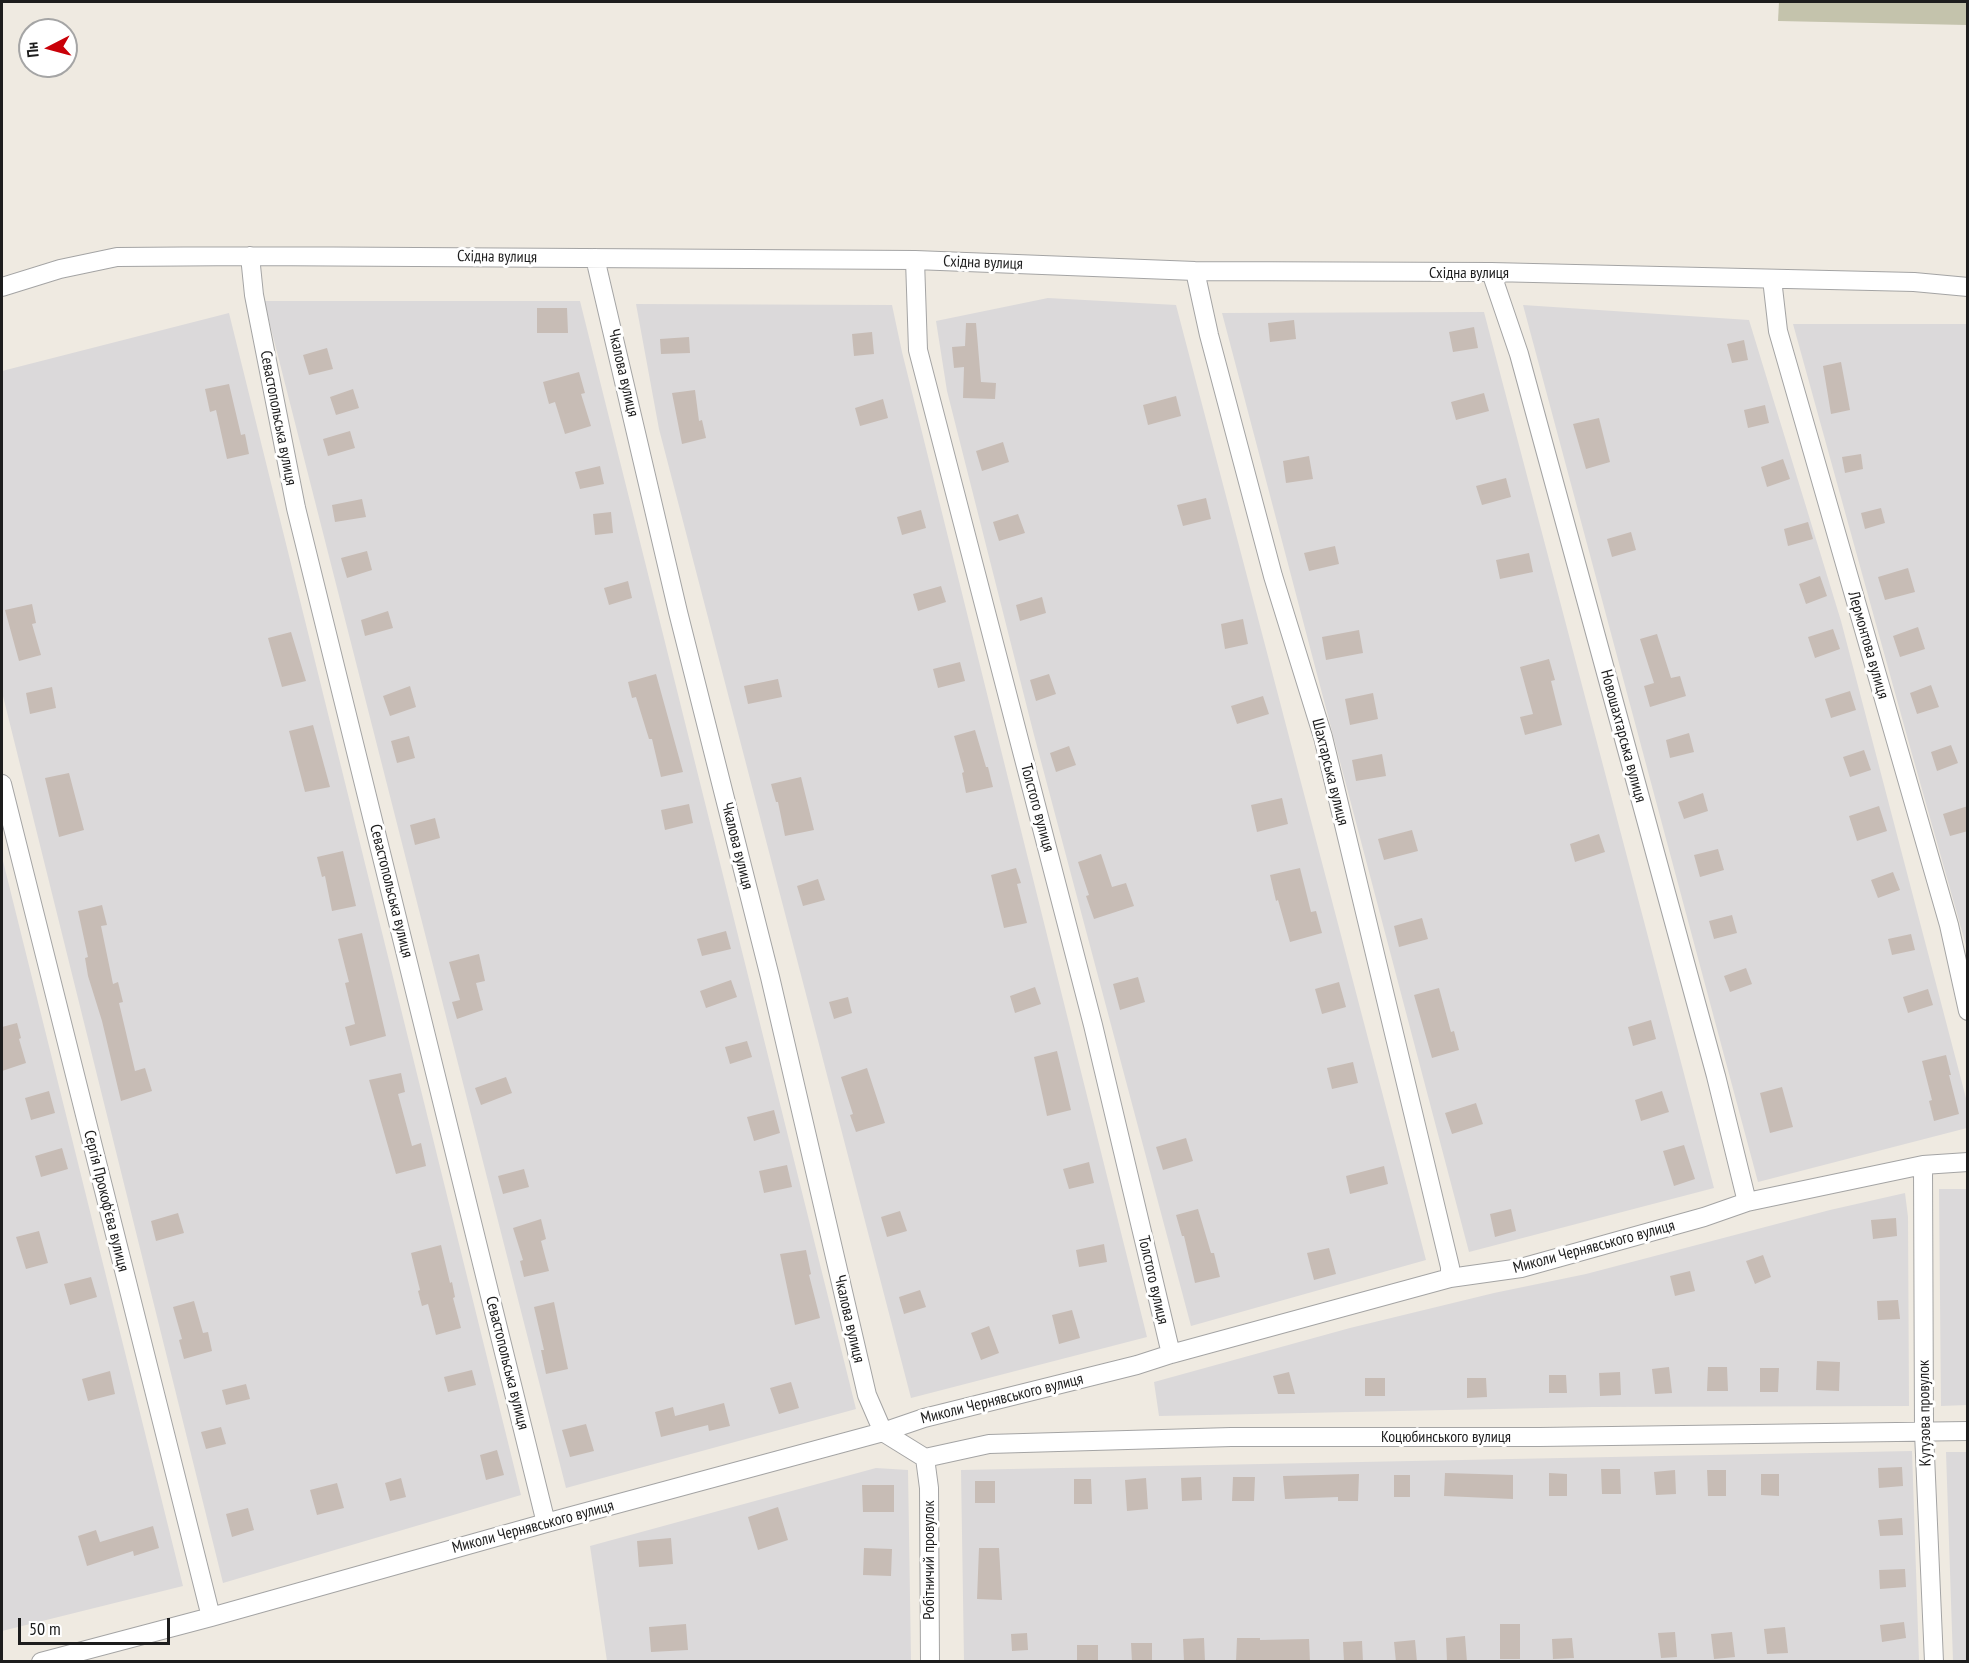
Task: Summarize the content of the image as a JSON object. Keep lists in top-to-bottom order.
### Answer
{
  "streets": {
    "street": [
      "Східна вулиця",
      "Чкалова вулиця",
      "Севастопольська вулиця",
      "Лермонтова вулиця",
      "Новошахтарська вулиця",
      "Шахтарська вулиця",
      "Толстого вулиця",
      "Сергія Прокоф'єва вулиця",
      "Миколи Чернявського вулиця",
      "Кутузова провулок",
      "Коцюбинського вулиця",
      "Робітничий провулок"
    ]
  },
  "crossings": [
    ["Східна вулиця", "Чкалова вулиця"],
    ["Східна вулиця", "Севастопольська вулиця"],
    ["Східна вулиця", "Лермонтова вулиця"],
    ["Східна вулиця", "Новошахтарська вулиця"],
    ["Східна вулиця", "Шахтарська вулиця"],
    ["Східна вулиця", "Толстого вулиця"],
    ["Чкалова вулиця", "Миколи Чернявського вулиця"],
    ["Севастопольська вулиця", "Миколи Чернявського вулиця"],
    ["Новошахтарська вулиця", "Миколи Чернявського вулиця"],
    ["Шахтарська вулиця", "Миколи Чернявського вулиця"],
    ["Толстого вулиця", "Миколи Чернявського вулиця"],
    ["Сергія Прокоф'єва вулиця", "Миколи Чернявського вулиця"],
    ["Миколи Чернявського вулиця", "Кутузова провулок"],
    ["Кутузова провулок", "Коцюбинського вулиця"],
    ["Коцюбинського вулиця", "Робітничий провулок"]
  ],
  "scale_bar": "50 m",
  "north": "left"
}
